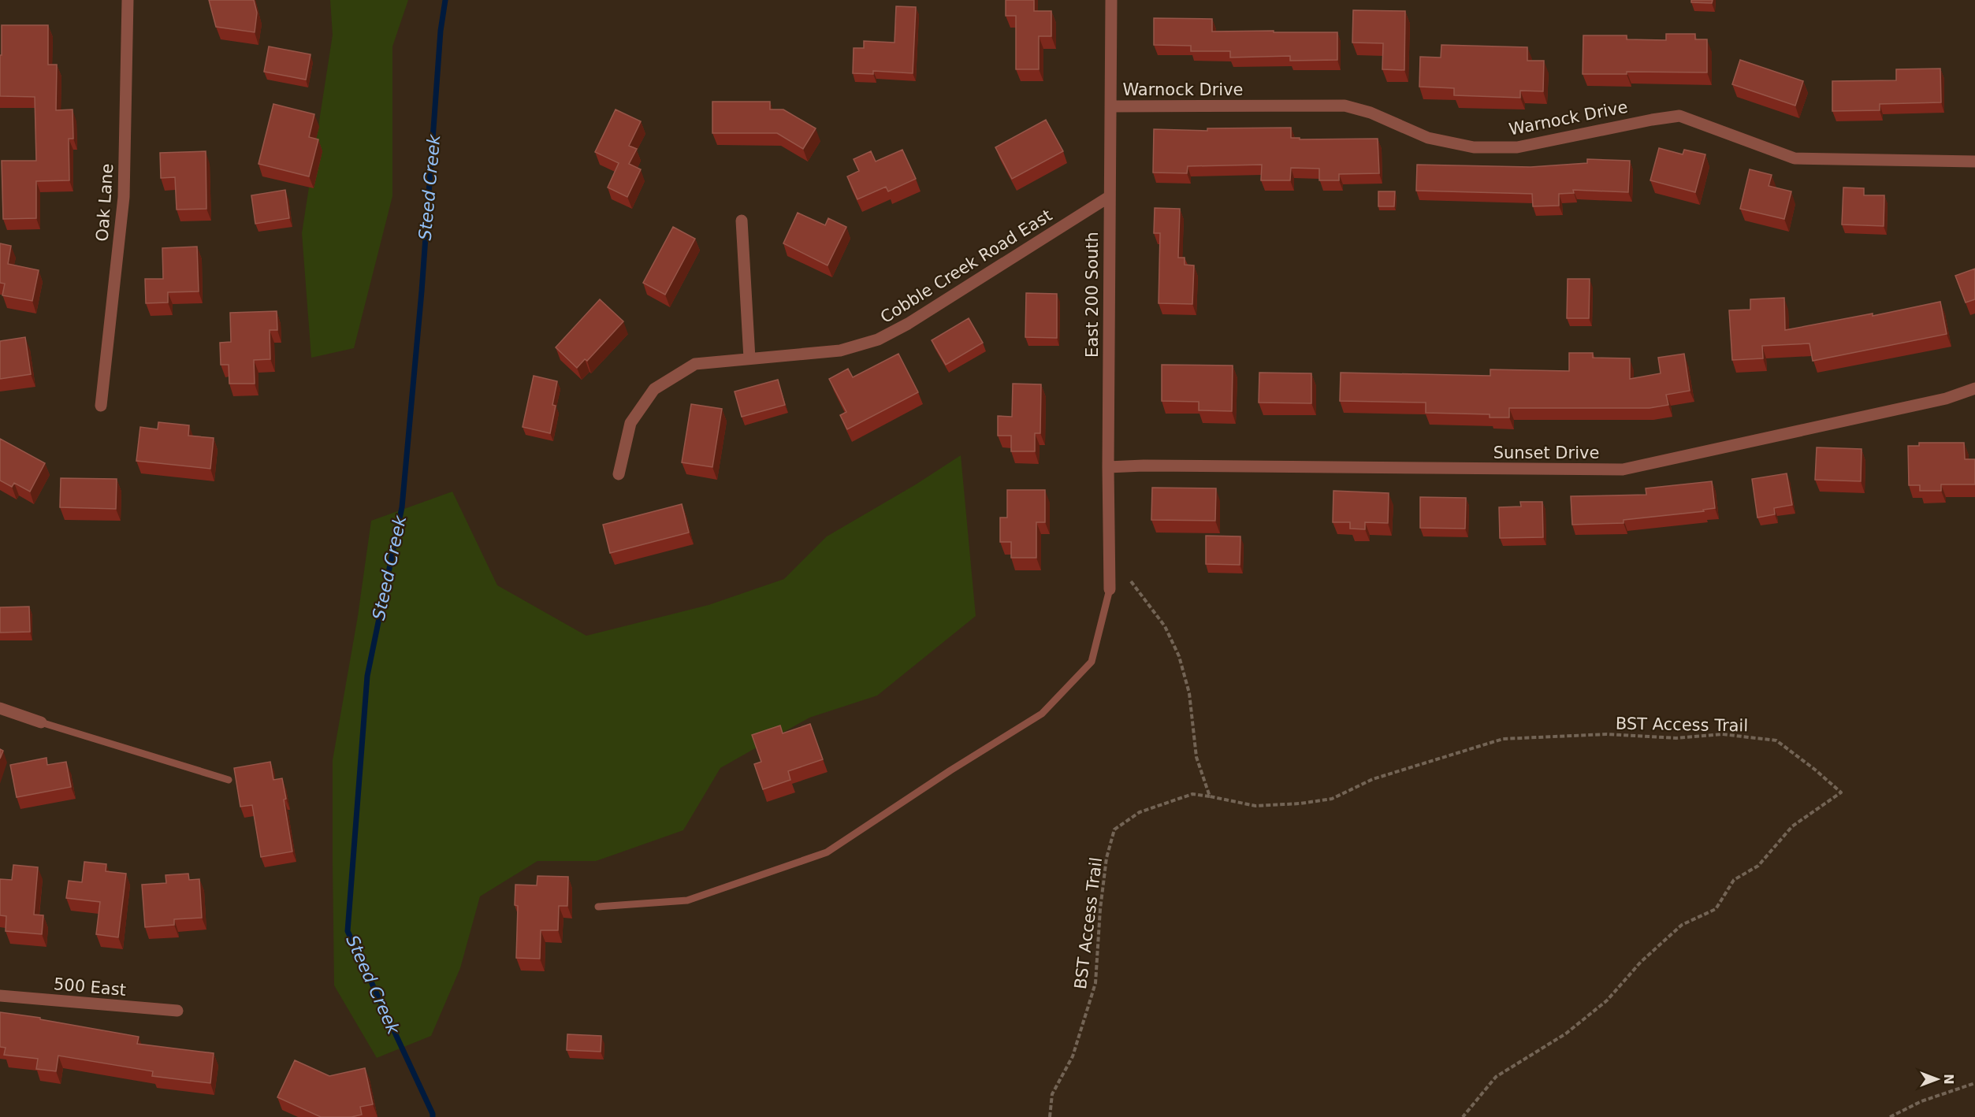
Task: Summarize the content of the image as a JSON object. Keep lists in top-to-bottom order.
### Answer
{
  "streets": {
    "street": [
      "Warnock Drive",
      "Oak Lane",
      "Cobble Creek Road East",
      "East 200 South",
      "Sunset Drive",
      "500 East"
    ],
    "path": ["BST Access Trail"]
  },
  "crossings": [
    ["Warnock Drive", "East 200 South"],
    ["Cobble Creek Road East", "East 200 South"],
    ["East 200 South", "Sunset Drive"]
  ],
  "water": ["Steed Creek"],
  "north": "right"
}
